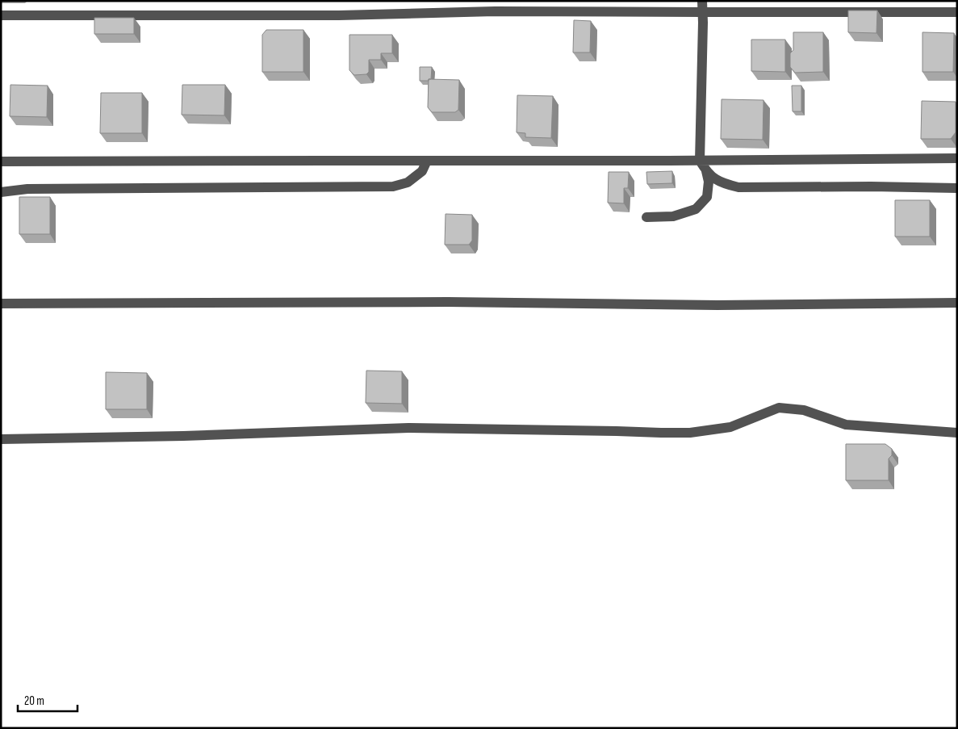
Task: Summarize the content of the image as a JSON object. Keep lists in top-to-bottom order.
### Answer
{
  "scale_bar": "20 m"
}
